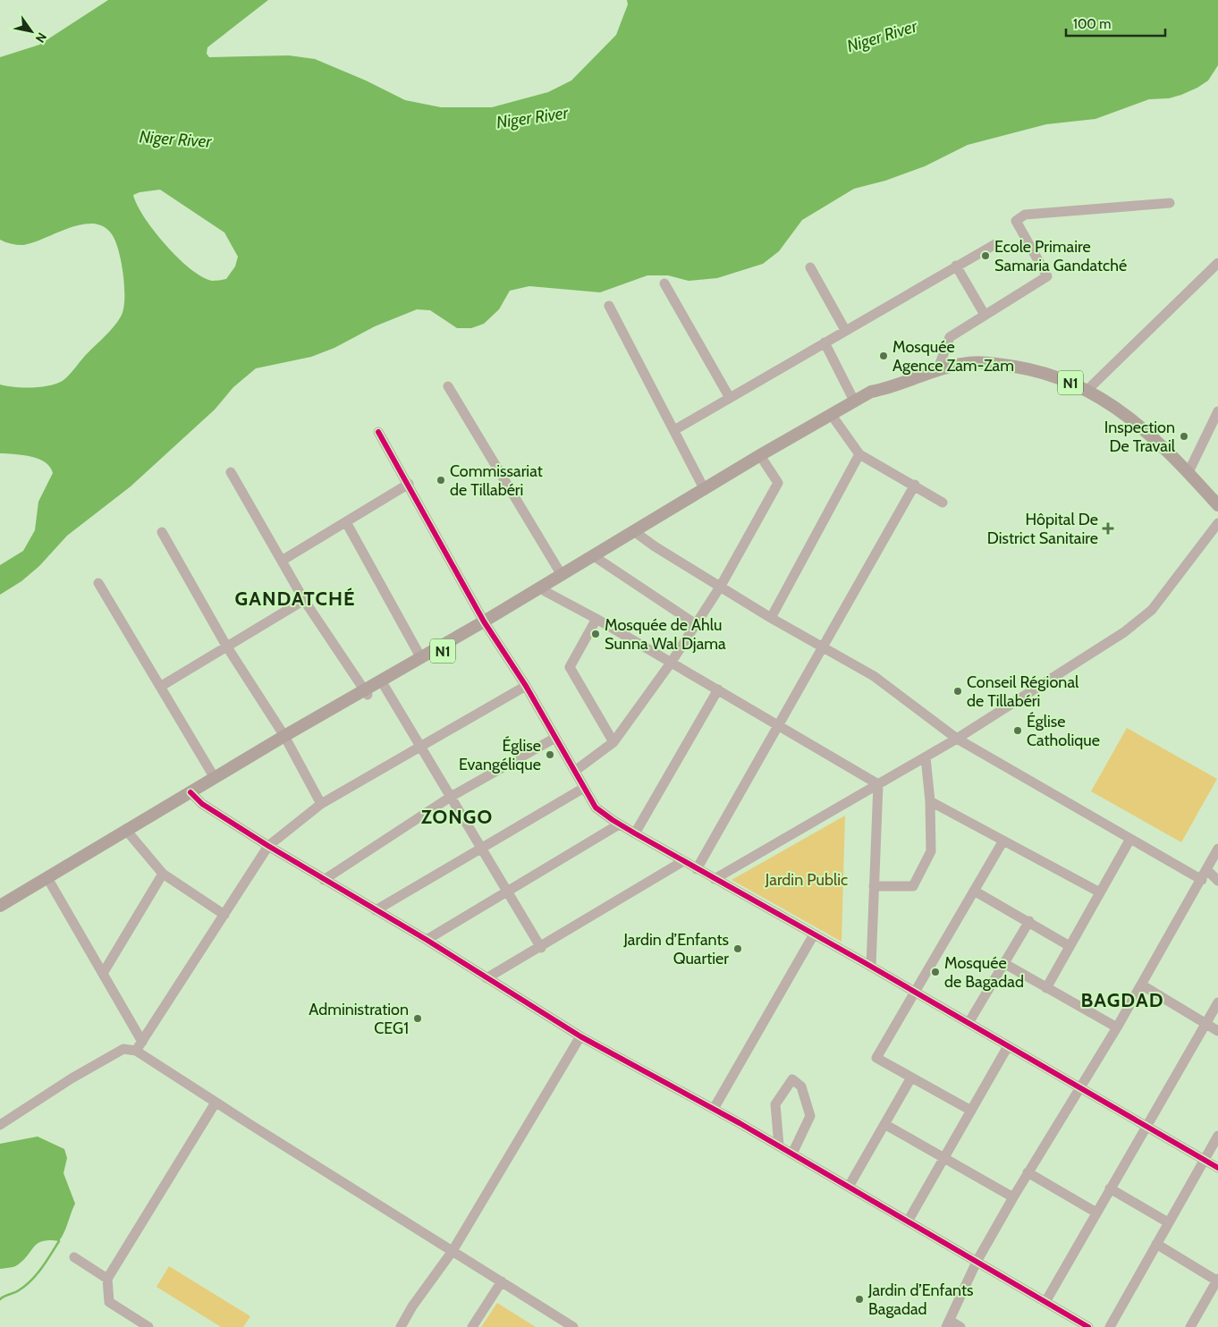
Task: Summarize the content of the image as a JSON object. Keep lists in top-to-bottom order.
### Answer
{
  "streets": {
    "main road": ["N1"]
  },
  "districts": ["GANDATCHÉ", "ZONGO", "BAGDAD"],
  "water": ["Niger River"],
  "parks": ["Jardin Public"],
  "places": {
    "other": [
      "Ecole Primaire Samaria Gandatché",
      "Mosquée Agence Zam-Zam",
      "Inspection De Travail",
      "Commissariat de Tillabéri",
      "Mosquée de Ahlu Sunna Wal Djama",
      "Conseil Régional de Tillabéri",
      "Église Catholique",
      "Église Evangélique",
      "Jardin d’Enfants Quartier",
      "Mosquée de Bagadad",
      "Administration CEG1",
      "Jardin d’Enfants Bagadad"
    ],
    "health": ["Hôpital De District Sanitaire"]
  },
  "scale_bar": "100 m",
  "north": "bottom right"
}
